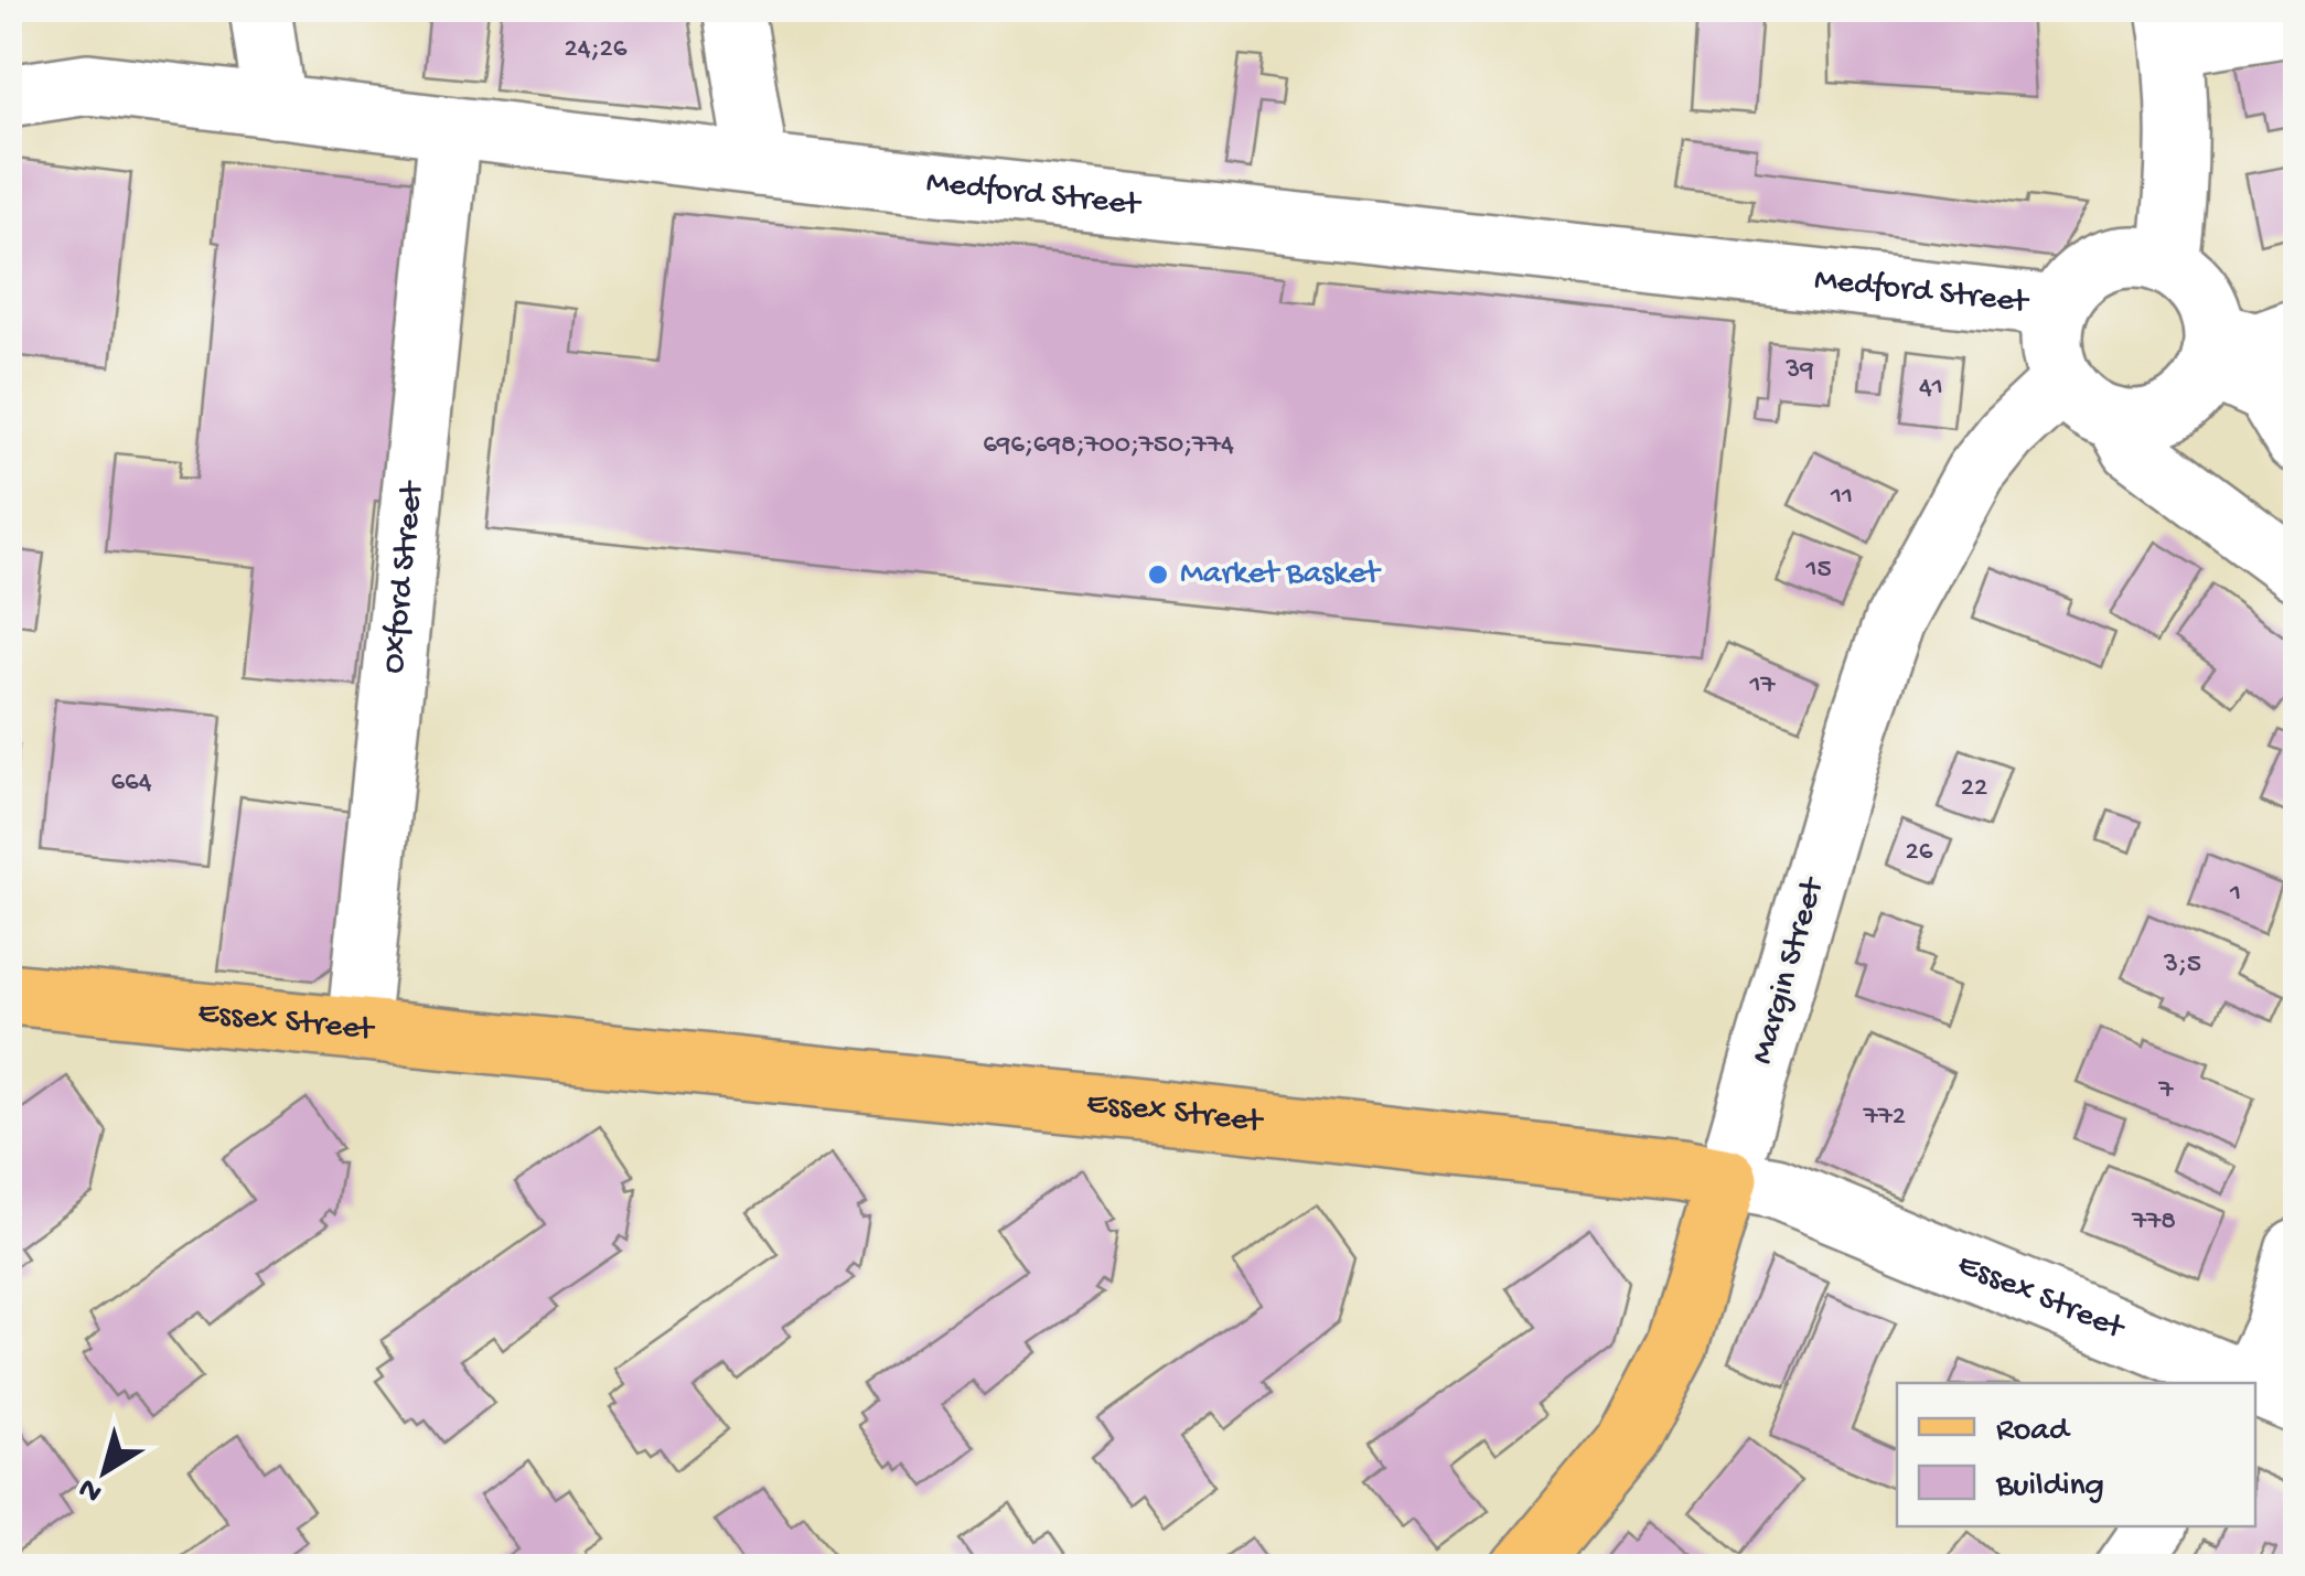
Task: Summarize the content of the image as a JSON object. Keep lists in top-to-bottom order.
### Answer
{
  "streets": {
    "main road": ["Margin Street", "Essex Street"],
    "street": ["Medford Street", "Oxford Street"]
  },
  "crossings": [
    ["Medford Street", "Oxford Street"],
    ["Medford Street", "Margin Street"],
    ["Oxford Street", "Essex Street"],
    ["Margin Street", "Essex Street"]
  ],
  "places": ["Market Basket"],
  "house_numbers": [
    "24;26",
    "39",
    "41",
    "696;698;700;750;774",
    "11",
    "15",
    "17",
    "664",
    "22",
    "26",
    "1",
    "3;5",
    "7",
    "772",
    "778"
  ],
  "legend": ["Road", "Building"],
  "north": "bottom left"
}
